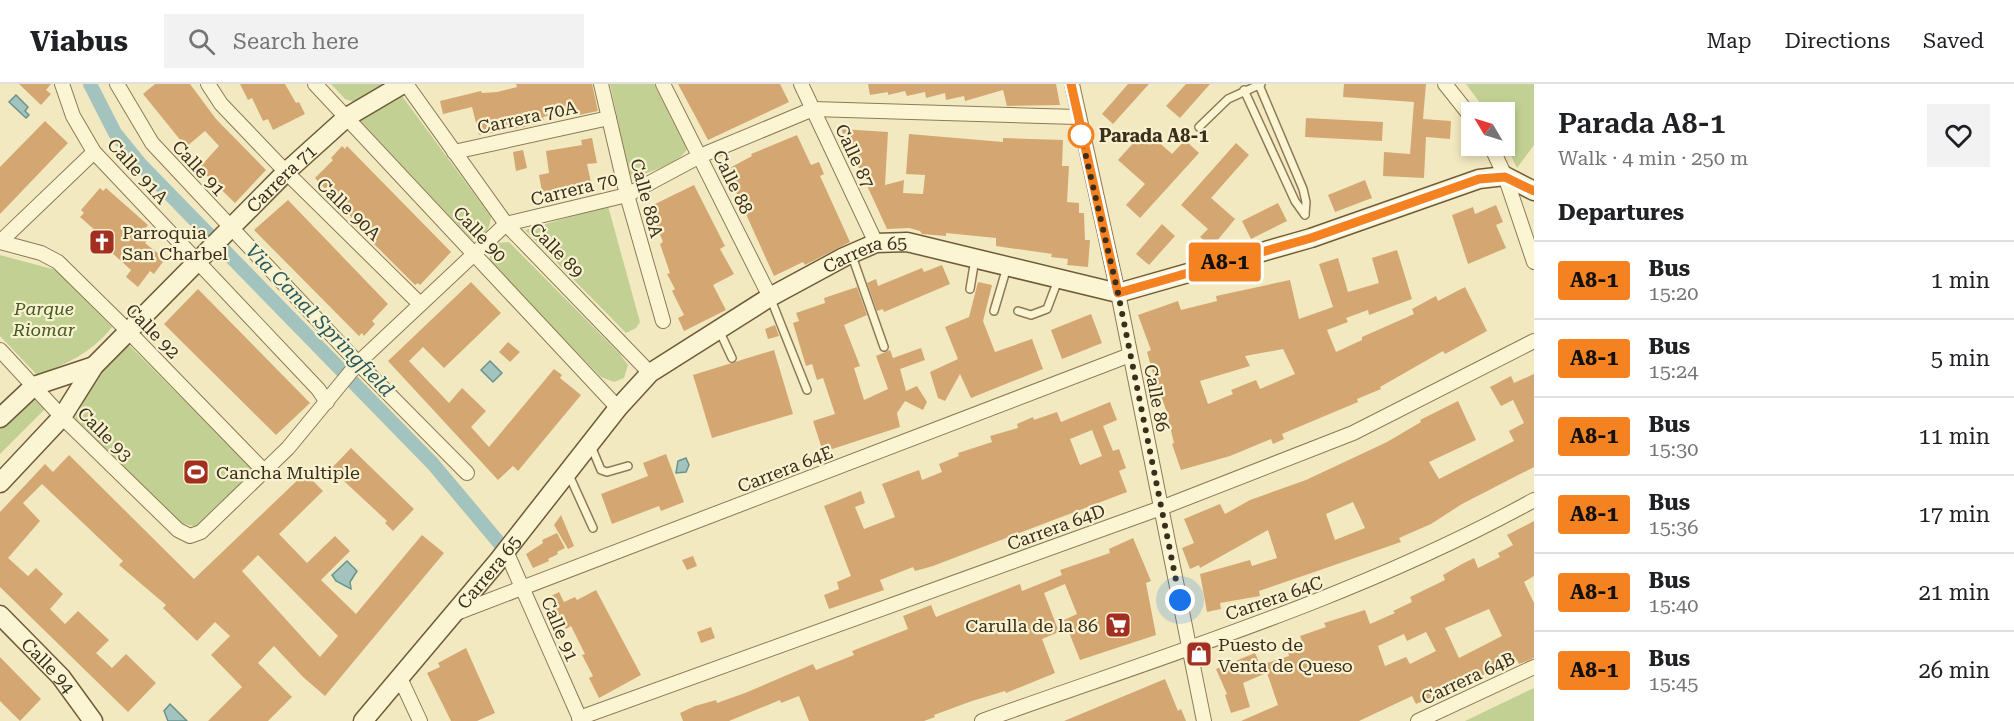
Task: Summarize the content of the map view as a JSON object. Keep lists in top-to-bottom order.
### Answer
{
  "streets": {
    "street": [
      "Carrera 70A",
      "Calle 87",
      "Calle 91",
      "Calle 91A",
      "Carrera 71",
      "Calle 88",
      "Carrera 70",
      "Calle 88A",
      "Calle 90A",
      "Calle 90",
      "Calle 89",
      "Carrera 65",
      "Calle 92",
      "Calle 86",
      "Calle 93",
      "Carrera 64E",
      "Carrera 64D",
      "Carrera 64C",
      "Calle 94",
      "Carrera 64B"
    ]
  },
  "crossings": [
    ["Carrera 70A", "Calle 88A"],
    ["Carrera 70A", "Calle 89"],
    ["Calle 87", "Carrera 70"],
    ["Calle 87", "Carrera 65"],
    ["Calle 91", "Carrera 71"],
    ["Calle 91", "Carrera 70"],
    ["Calle 91", "Carrera 65"],
    ["Calle 91", "Carrera 64E"],
    ["Calle 91", "Carrera 64D"],
    ["Calle 91A", "Carrera 71"],
    ["Calle 91A", "Carrera 70"],
    ["Carrera 71", "Calle 90A"],
    ["Carrera 71", "Calle 90"],
    ["Carrera 71", "Calle 89"],
    ["Carrera 71", "Calle 92"],
    ["Carrera 71", "Calle 93"],
    ["Calle 88", "Carrera 70"],
    ["Calle 88", "Carrera 65"],
    ["Carrera 70", "Calle 88A"],
    ["Carrera 70", "Calle 90A"],
    ["Carrera 70", "Calle 90"],
    ["Carrera 70", "Calle 89"],
    ["Carrera 70", "Calle 92"],
    ["Carrera 70", "Calle 86"],
    ["Carrera 70", "Calle 93"],
    ["Calle 90", "Carrera 65"],
    ["Calle 89", "Carrera 65"],
    ["Carrera 65", "Calle 86"],
    ["Carrera 65", "Carrera 64E"],
    ["Calle 86", "Carrera 64E"],
    ["Calle 86", "Carrera 64D"],
    ["Calle 86", "Carrera 64C"]
  ],
  "water": ["Via Canal Springfield"],
  "parks": ["Parque Riomar"],
  "places": {
    "other": ["Parada A8-1"],
    "church": ["Parroquia San Charbel"],
    "sports": ["Cancha Multiple"],
    "supermarket": ["Carulla de la 86"],
    "shop": ["Puesto de Venta de Queso"]
  },
  "lines": ["bus line A8-1"],
  "north": "top left",
  "page": {
    "header": "Viabus",
    "search": "Search here",
    "nav": ["Map", "Directions", "Saved"],
    "on_map": "A8-1",
    "heading": [
      ["Parada A8-1", "Walk · 4 min · 250 m"],
      "Departures"
    ],
    "list": [
      {
        "mark": "A8-1",
        "name": "Bus",
        "note": "15:20",
        "value": "1 min"
      },
      {
        "mark": "A8-1",
        "name": "Bus",
        "note": "15:24",
        "value": "5 min"
      },
      {
        "mark": "A8-1",
        "name": "Bus",
        "note": "15:30",
        "value": "11 min"
      },
      {
        "mark": "A8-1",
        "name": "Bus",
        "note": "15:36",
        "value": "17 min"
      },
      {
        "mark": "A8-1",
        "name": "Bus",
        "note": "15:40",
        "value": "21 min"
      },
      {
        "mark": "A8-1",
        "name": "Bus",
        "note": "15:45",
        "value": "26 min"
      }
    ]
  }
}
